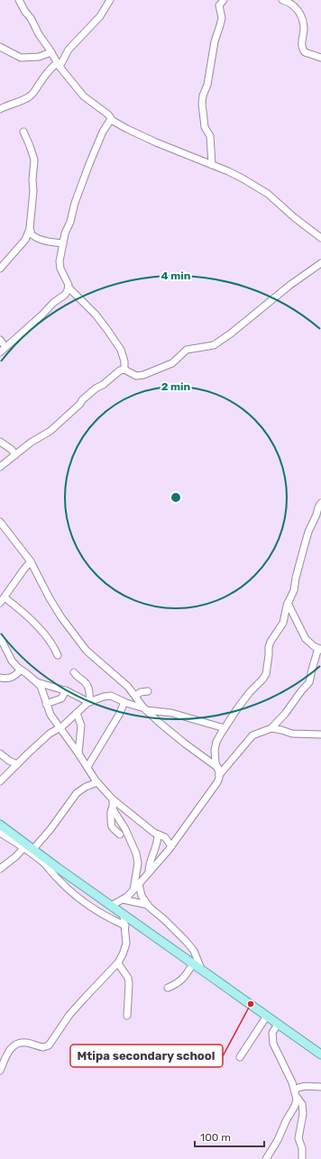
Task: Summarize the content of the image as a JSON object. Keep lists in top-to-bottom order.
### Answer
{
  "places": ["Mtipa secondary school"],
  "scale_bar": "100 m",
  "rings": ["4 min", "2 min"]
}
